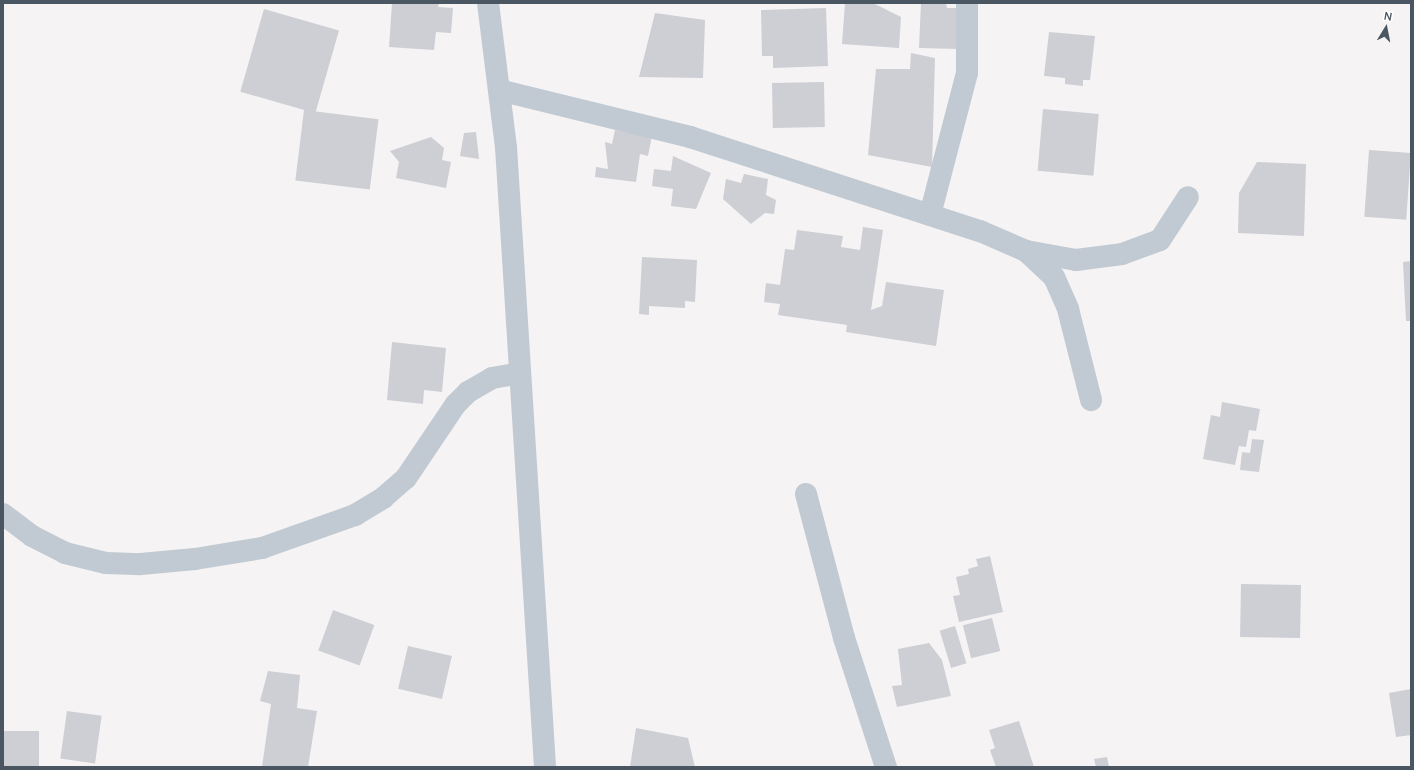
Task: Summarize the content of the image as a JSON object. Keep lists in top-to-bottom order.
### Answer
{
  "north": "top"
}
